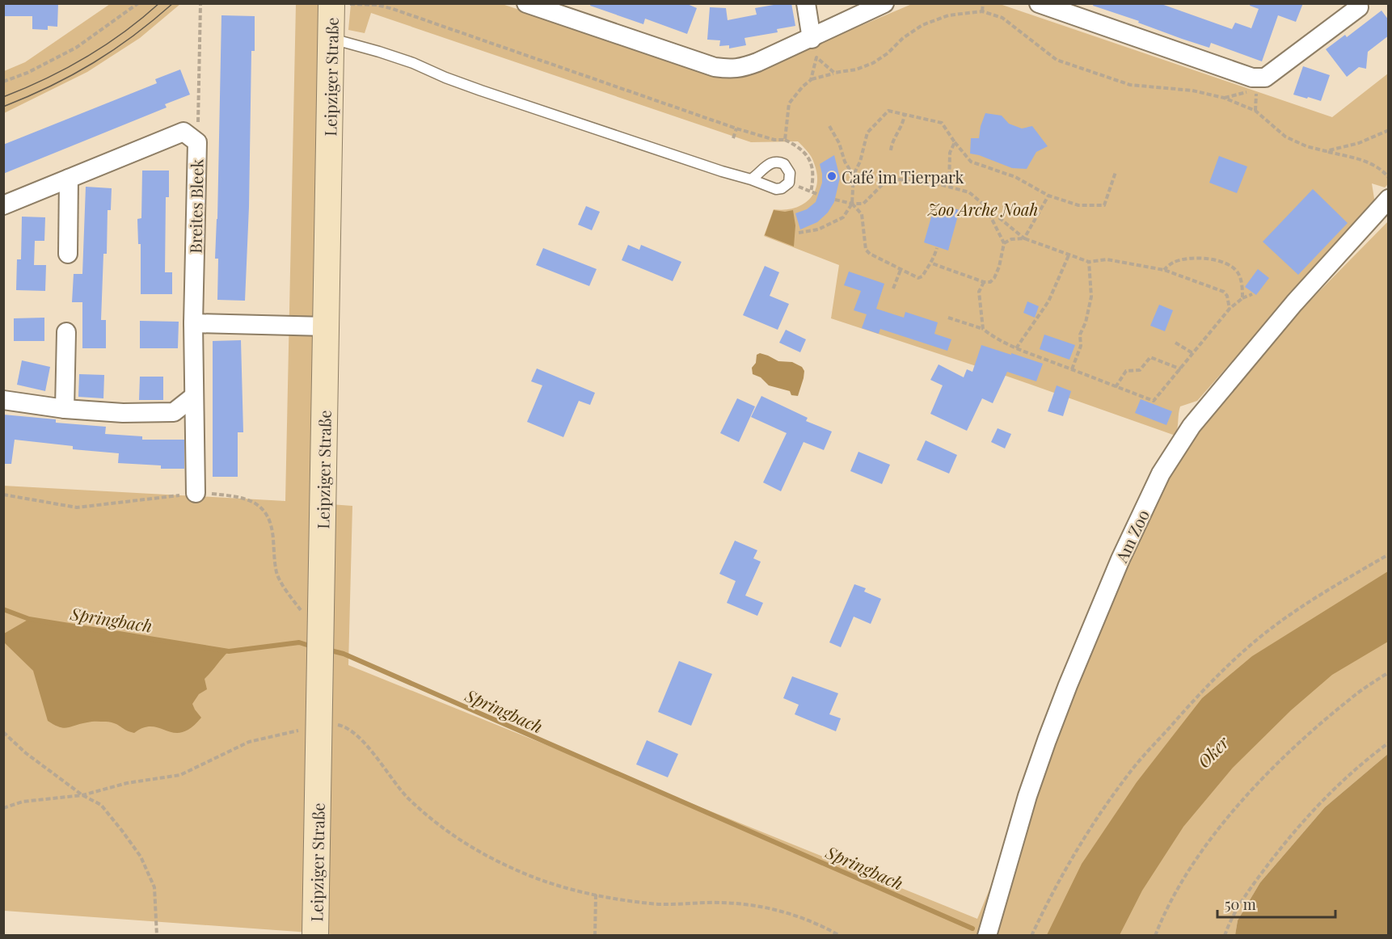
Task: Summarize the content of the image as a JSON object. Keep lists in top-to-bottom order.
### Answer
{
  "streets": {
    "street": ["Leipziger Straße", "Breites Bleek", "Am Zoo"]
  },
  "water": ["Springbach", "Oker"],
  "parks": ["Zoo Arche Noah"],
  "places": ["Café im Tierpark"],
  "scale_bar": "50 m"
}
